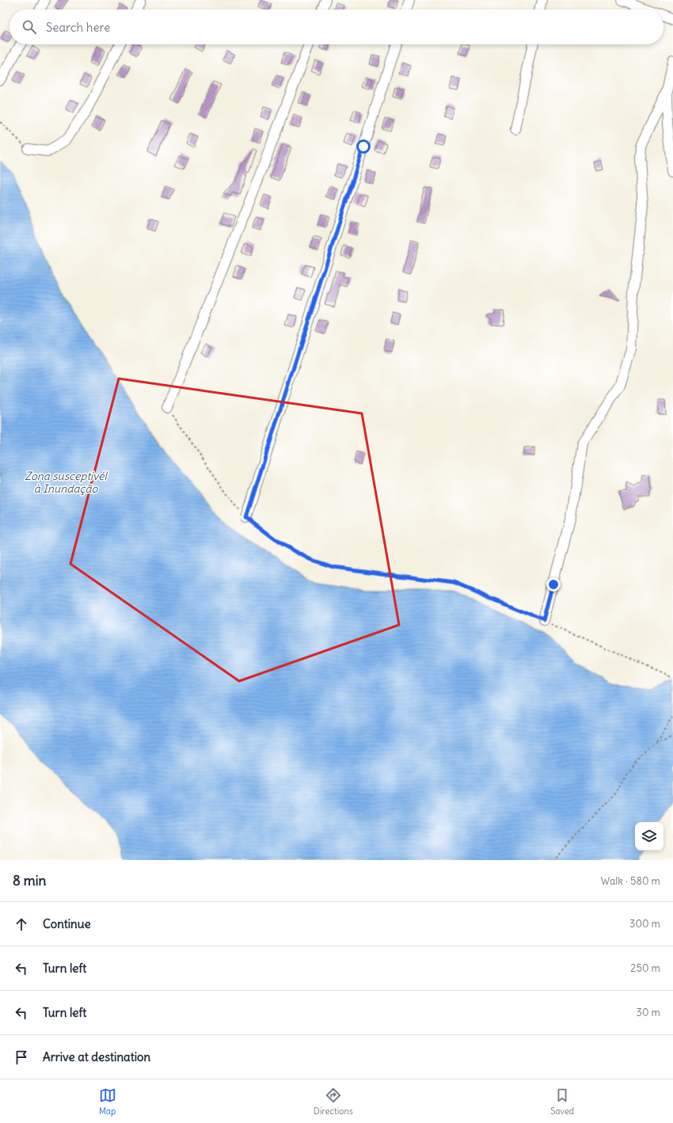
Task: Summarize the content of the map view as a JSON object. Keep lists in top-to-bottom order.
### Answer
{
  "water": ["Zona susceptivél à Inundação"],
  "page": {
    "search": "Search here",
    "heading": ["8 min", "Walk · 580 m"],
    "list": [
      ["Continue", "300 m"],
      ["Turn left", "250 m"],
      ["Turn left", "30 m"],
      "Arrive at destination"
    ],
    "nav": ["Map", "Directions", "Saved"]
  }
}
